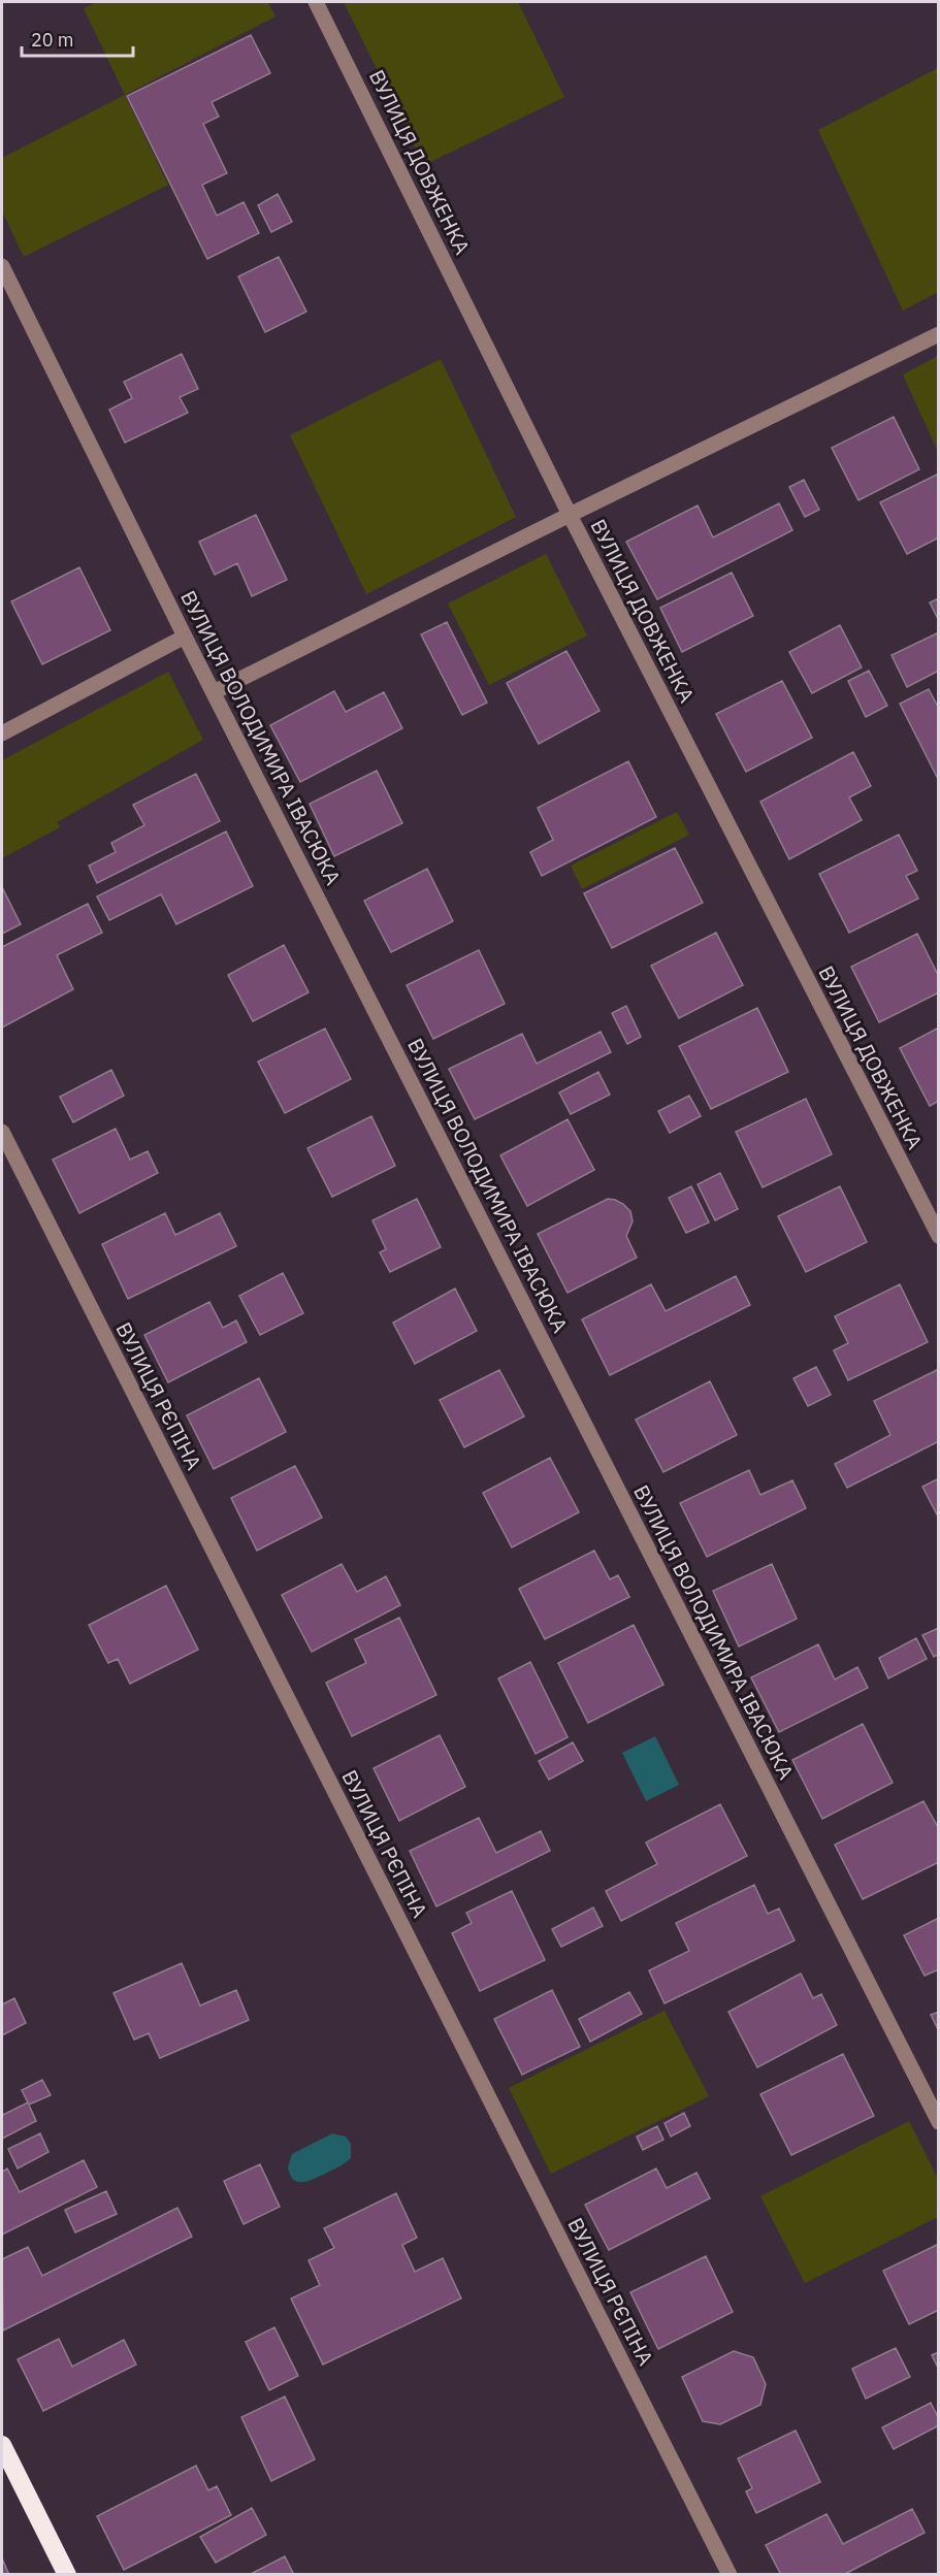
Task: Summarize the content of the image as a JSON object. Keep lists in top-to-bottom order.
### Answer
{
  "streets": {
    "street": ["ВУЛИЦЯ ДОВЖЕНКА", "ВУЛИЦЯ ВОЛОДИМИРА ІВАСЮКА", "ВУЛИЦЯ РЄПІНА"]
  },
  "scale_bar": "20 m"
}
